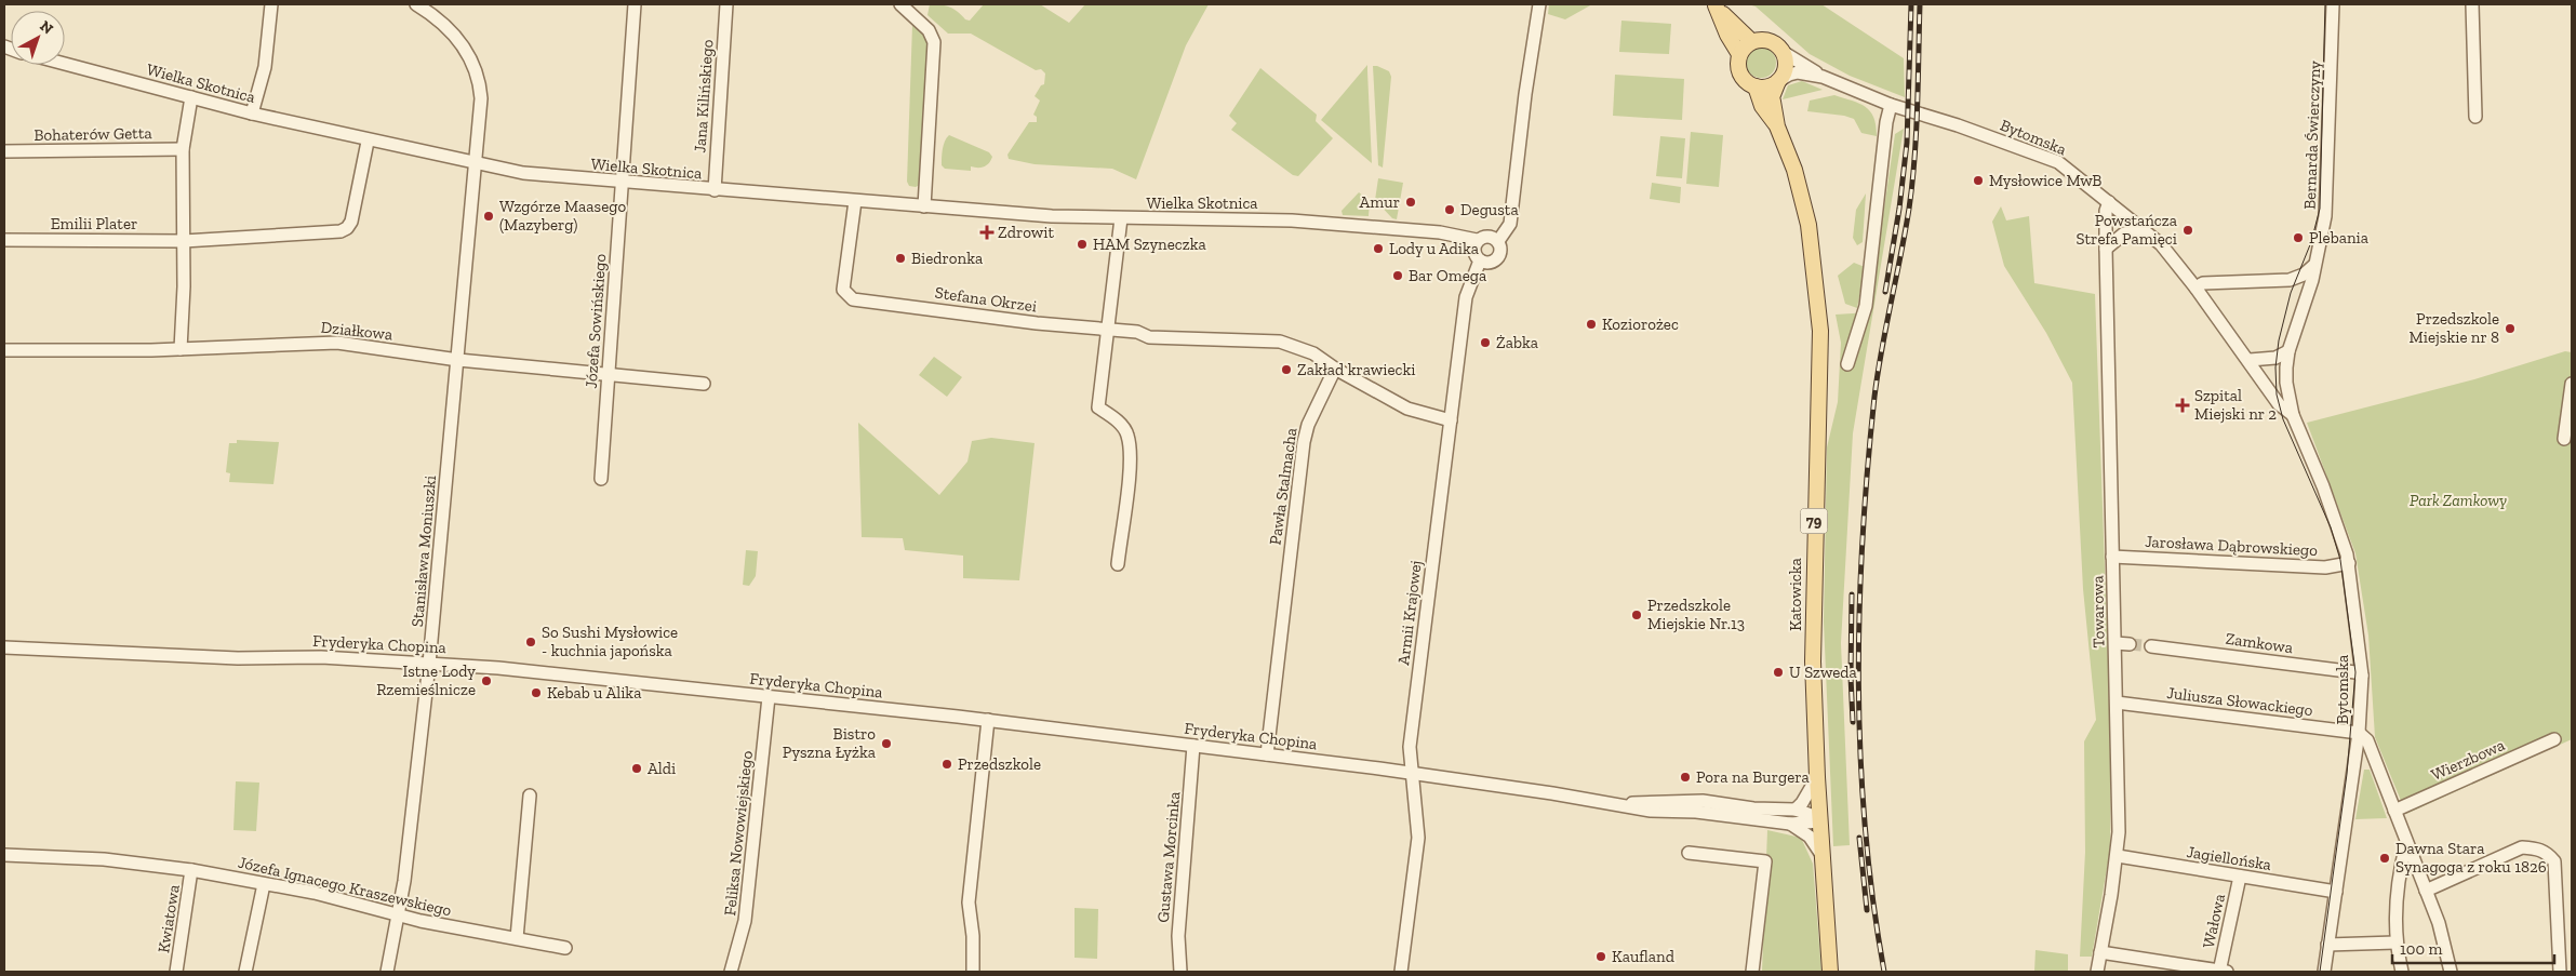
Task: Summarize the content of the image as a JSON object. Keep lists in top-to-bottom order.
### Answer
{
  "streets": {
    "main road": ["79", "Katowicka"],
    "street": [
      "Wielka Skotnica",
      "Jana Kilińskiego",
      "Bohaterów Getta",
      "Bernarda Świerczyny",
      "Bytomska",
      "Emilii Plater",
      "Stefana Okrzei",
      "Józefa Sowińskiego",
      "Działkowa",
      "Pawła Stalmacha",
      "Jarosława Dąbrowskiego",
      "Stanisława Moniuszki",
      "Towarowa",
      "Armii Krajowej",
      "Zamkowa",
      "Fryderyka Chopina",
      "Juliusza Słowackiego",
      "Wierzbowa",
      "Feliksa Nowowiejskiego",
      "Gustawa Morcinka",
      "Jagiellońska",
      "Józefa Ignacego Kraszewskiego",
      "Kwiatowa",
      "Wałowa"
    ]
  },
  "crossings": [
    ["Wielka Skotnica", "Jana Kilińskiego"],
    ["Wielka Skotnica", "Emilii Plater"],
    ["Wielka Skotnica", "Stefana Okrzei"],
    ["Wielka Skotnica", "Józefa Sowińskiego"],
    ["Wielka Skotnica", "Stanisława Moniuszki"],
    ["Wielka Skotnica", "Armii Krajowej"],
    ["Bernarda Świerczyny", "Bytomska"],
    ["Bytomska", "79"],
    ["Bytomska", "Jarosława Dąbrowskiego"],
    ["Bytomska", "Katowicka"],
    ["Bytomska", "Towarowa"],
    ["Bytomska", "Zamkowa"],
    ["Bytomska", "Juliusza Słowackiego"],
    ["Bytomska", "Jagiellońska"],
    ["Józefa Sowińskiego", "Działkowa"],
    ["Działkowa", "Stanisława Moniuszki"],
    ["Pawła Stalmacha", "Fryderyka Chopina"],
    ["79", "Katowicka"],
    ["Jarosława Dąbrowskiego", "Towarowa"],
    ["Stanisława Moniuszki", "Fryderyka Chopina"],
    ["Stanisława Moniuszki", "Józefa Ignacego Kraszewskiego"],
    ["Katowicka", "Fryderyka Chopina"],
    ["Towarowa", "Juliusza Słowackiego"],
    ["Towarowa", "Jagiellońska"],
    ["Armii Krajowej", "Fryderyka Chopina"],
    ["Fryderyka Chopina", "Feliksa Nowowiejskiego"],
    ["Fryderyka Chopina", "Gustawa Morcinka"],
    ["Jagiellońska", "Wałowa"],
    ["Józefa Ignacego Kraszewskiego", "Kwiatowa"]
  ],
  "parks": ["Park Zamkowy"],
  "places": {
    "other": [
      "Mysłowice MwB",
      "Amur",
      "Degusta",
      "Wzgórze Maasego (Mazyberg)",
      "Powstańcza Strefa Pamięci",
      "Plebania",
      "HAM Szyneczka",
      "Lody u Adika",
      "Biedronka",
      "Bar Omega",
      "Koziorożec",
      "Przedszkole Miejskie nr 8",
      "Żabka",
      "Zakład krawiecki",
      "Przedszkole Miejskie Nr.13",
      "So Sushi Mysłowice - kuchnia japońska",
      "U Szweda",
      "Istne Lody Rzemieślnicze",
      "Kebab u Alika",
      "Bistro Pyszna Łyżka",
      "Przedszkole",
      "Aldi",
      "Pora na Burgera",
      "Dawna Stara Synagoga z roku 1826",
      "Kaufland"
    ],
    "health": ["Zdrowit", "Szpital Miejski nr 2"]
  },
  "scale_bar": "100 m",
  "north": "top right"
}
